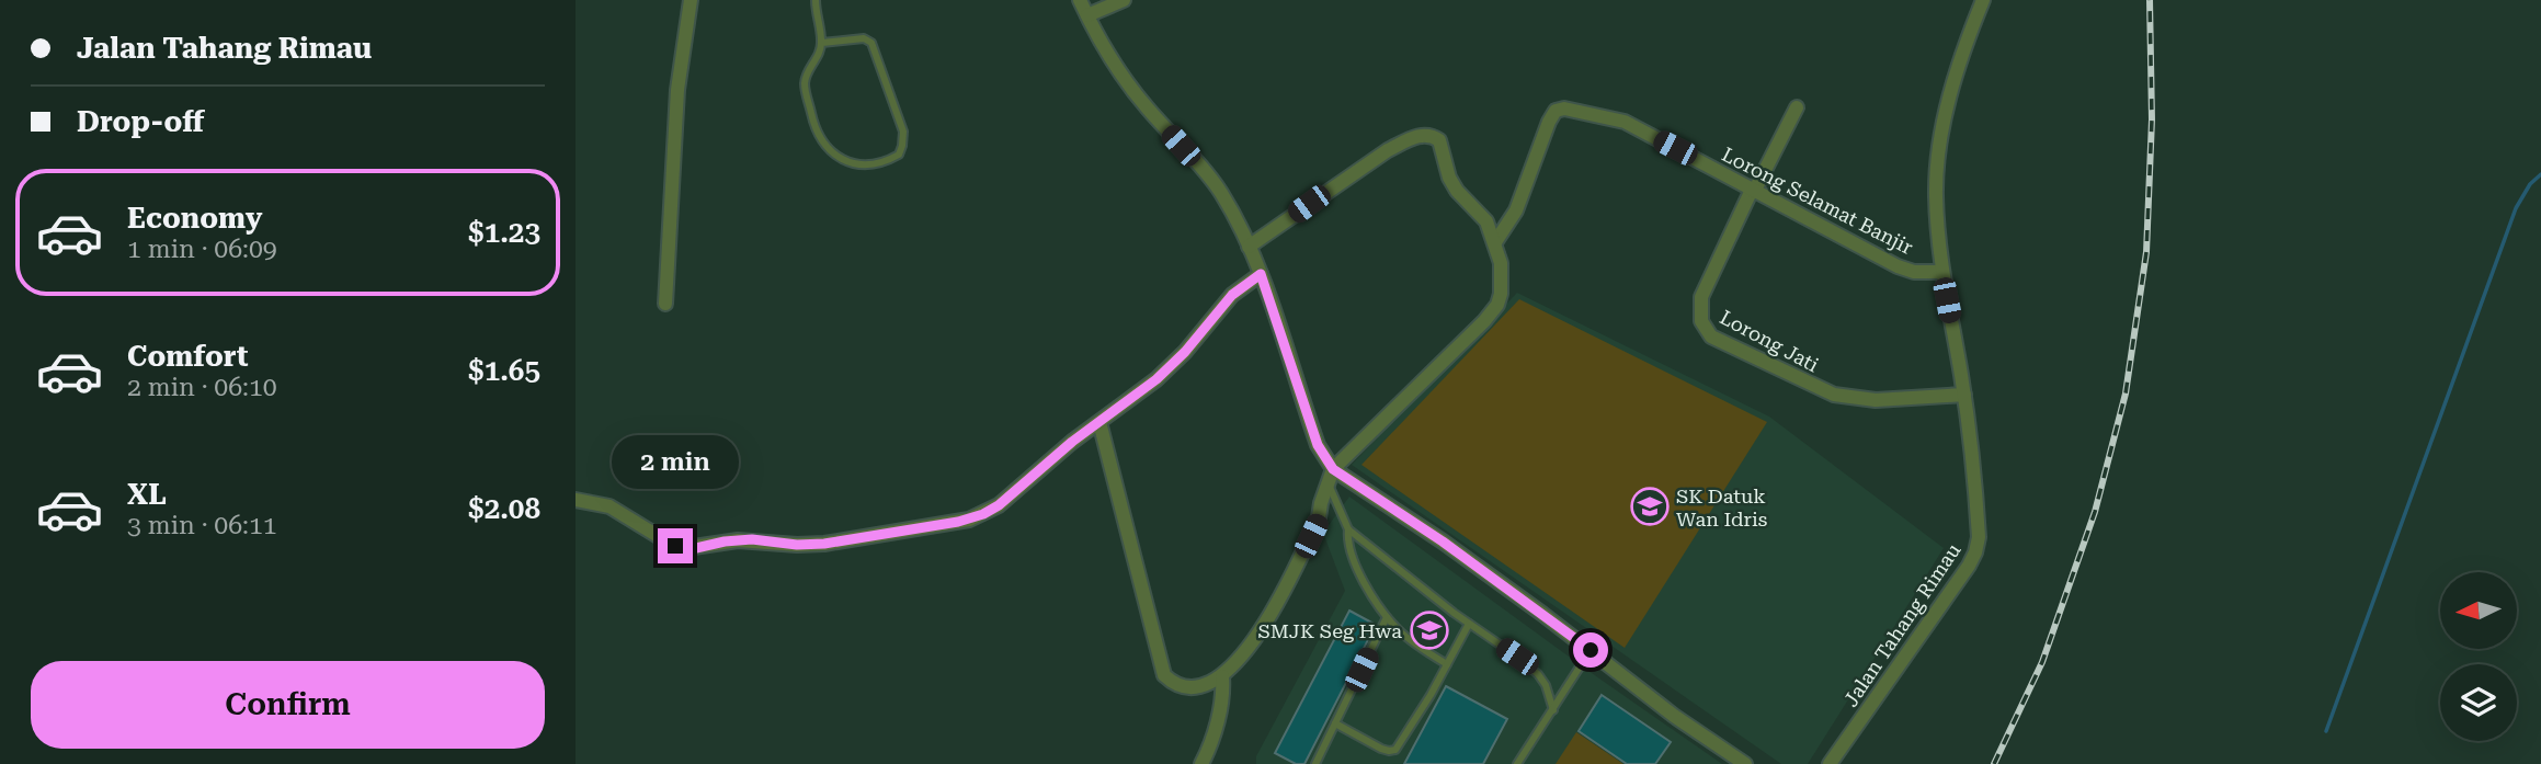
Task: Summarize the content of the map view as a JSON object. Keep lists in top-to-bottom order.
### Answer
{
  "streets": {
    "street": ["Lorong Selamat Banjir", "Lorong Jati", "Jalan Tahang Rimau"]
  },
  "crossings": [
    ["Lorong Selamat Banjir", "Lorong Jati"],
    ["Lorong Selamat Banjir", "Jalan Tahang Rimau"],
    ["Lorong Jati", "Jalan Tahang Rimau"]
  ],
  "places": {
    "school or university": ["SK Datuk Wan Idris", "SMJK Seg Hwa"]
  },
  "north": "left",
  "page": {
    "banner": ["Jalan Tahang Rimau", "Drop-off"],
    "list": [
      {
        "name": "Economy",
        "note": "1 min · 06:09",
        "value": "$1.23"
      },
      {
        "name": "Comfort",
        "note": "2 min · 06:10",
        "value": "$1.65"
      },
      {
        "name": "XL",
        "note": "3 min · 06:11",
        "value": "$2.08"
      }
    ],
    "bubble": "2 min",
    "buttons": "Confirm"
  }
}
